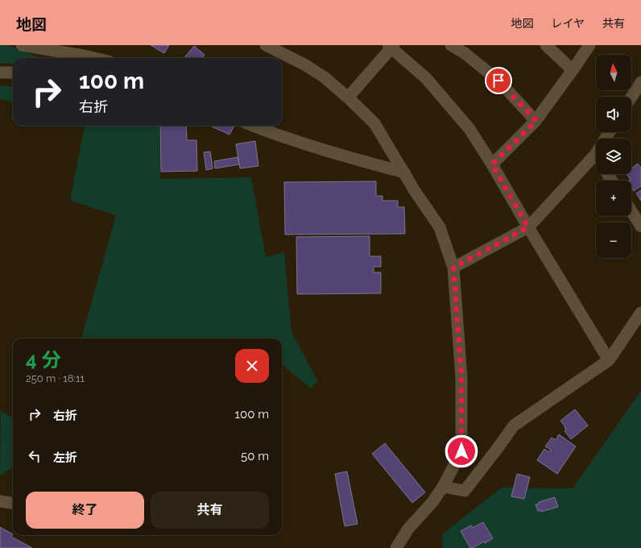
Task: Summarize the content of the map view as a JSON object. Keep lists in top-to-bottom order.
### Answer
{
  "north": "top",
  "page": {
    "header": "地図",
    "nav": ["地図", "レイヤ", "共有"],
    "map_buttons": ["+", "−"],
    "turn": ["100 m", "右折"],
    "heading": ["4 分", "250 m · 18:11"],
    "list": [
      {
        "name": "右折",
        "value": "100 m"
      },
      {
        "name": "左折",
        "value": "50 m"
      }
    ],
    "buttons": ["終了", "共有"]
  }
}
